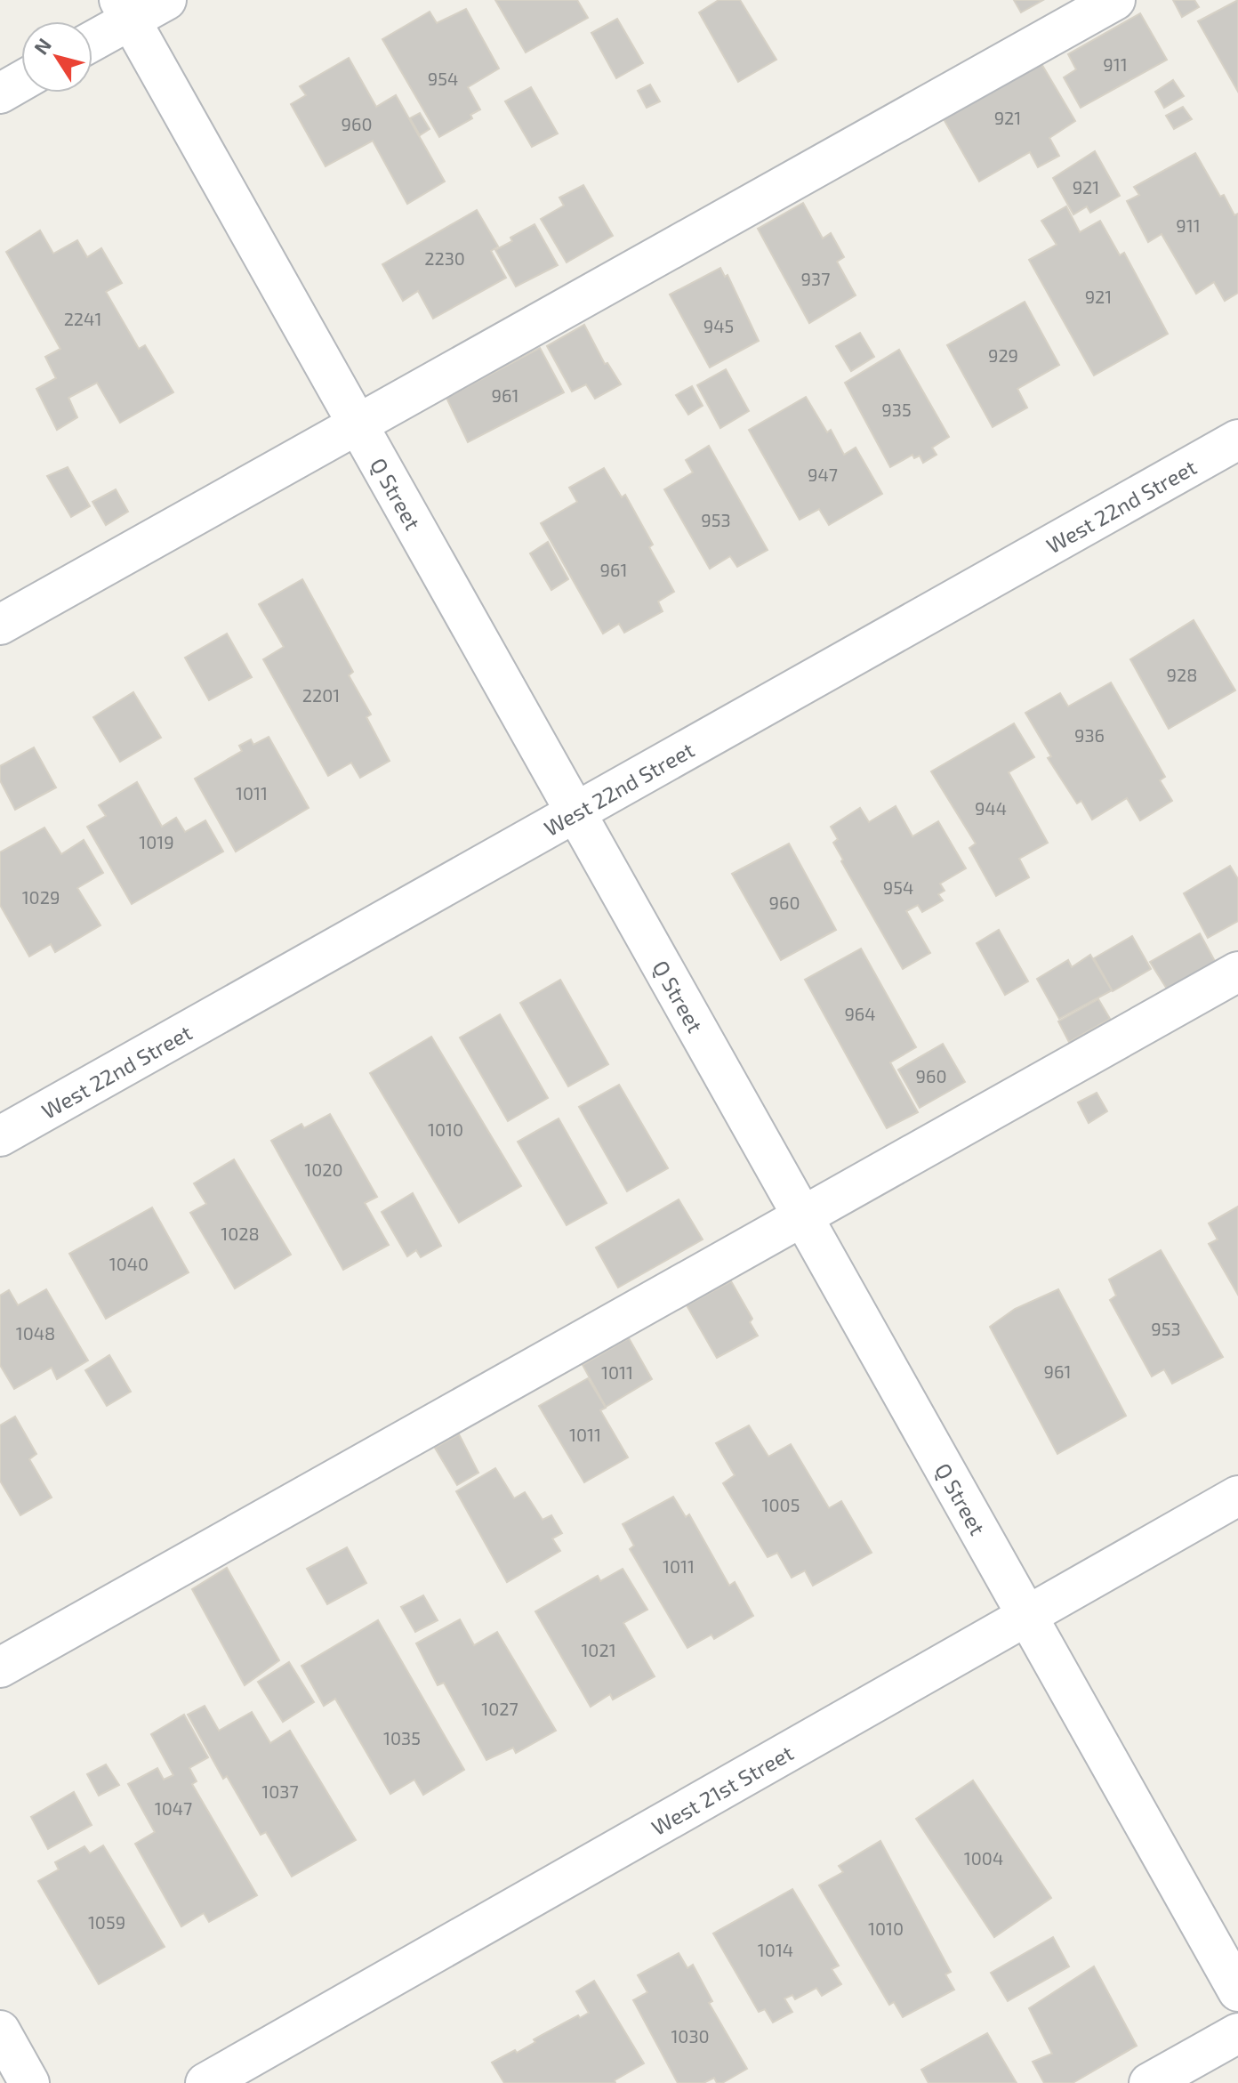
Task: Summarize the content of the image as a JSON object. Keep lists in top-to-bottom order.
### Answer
{
  "streets": {
    "street": ["Q Street", "West 22nd Street", "West 21st Street"]
  },
  "crossings": [
    ["Q Street", "West 22nd Street"],
    ["Q Street", "West 21st Street"]
  ],
  "house_numbers": [
    "911",
    "954",
    "921",
    "960",
    "921",
    "911",
    "2230",
    "937",
    "921",
    "2241",
    "945",
    "929",
    "961",
    "935",
    "947",
    "953",
    "961",
    "928",
    "2201",
    "936",
    "1011",
    "944",
    "1019",
    "954",
    "1029",
    "960",
    "964",
    "960",
    "1010",
    "1020",
    "1028",
    "1040",
    "953",
    "1048",
    "961",
    "1011",
    "1011",
    "1005",
    "1011",
    "1021",
    "1027",
    "1035",
    "1037",
    "1047",
    "1004",
    "1059",
    "1010",
    "1014",
    "1030"
  ],
  "north": "top left"
}
